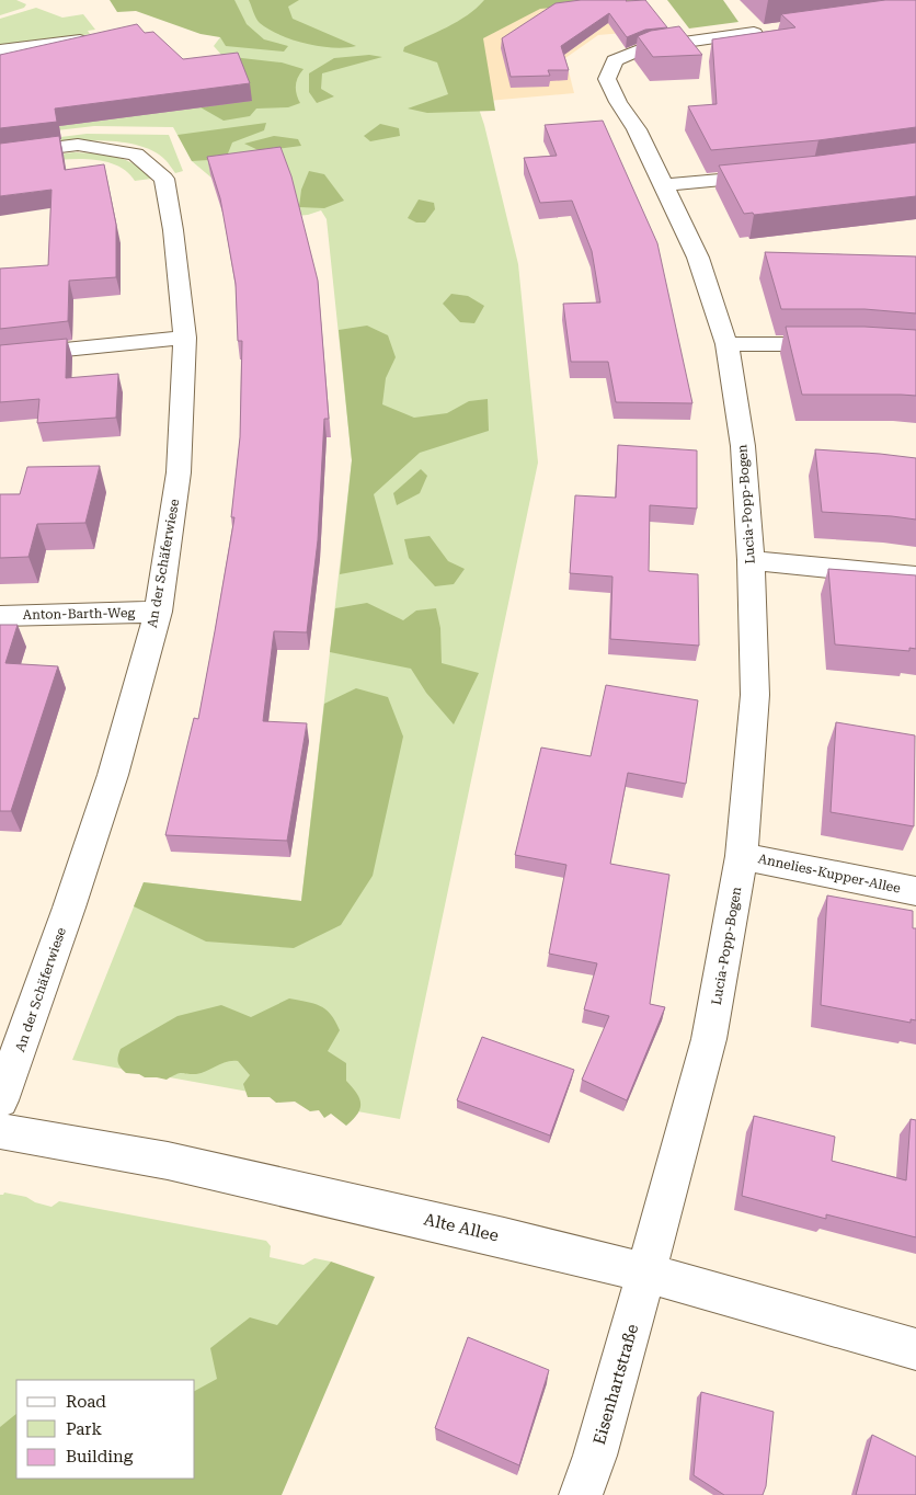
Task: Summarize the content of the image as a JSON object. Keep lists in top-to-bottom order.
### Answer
{
  "streets": {
    "street": [
      "Lucia-Popp-Bogen",
      "An der Schäferwiese",
      "Anton-Barth-Weg",
      "Annelies-Kupper-Allee",
      "Alte Allee",
      "Eisenhartstraße"
    ]
  },
  "crossings": [
    ["Lucia-Popp-Bogen", "Annelies-Kupper-Allee"],
    ["Lucia-Popp-Bogen", "Alte Allee"],
    ["Lucia-Popp-Bogen", "Eisenhartstraße"],
    ["An der Schäferwiese", "Anton-Barth-Weg"],
    ["Alte Allee", "Eisenhartstraße"]
  ],
  "legend": ["Road", "Park", "Building"]
}
